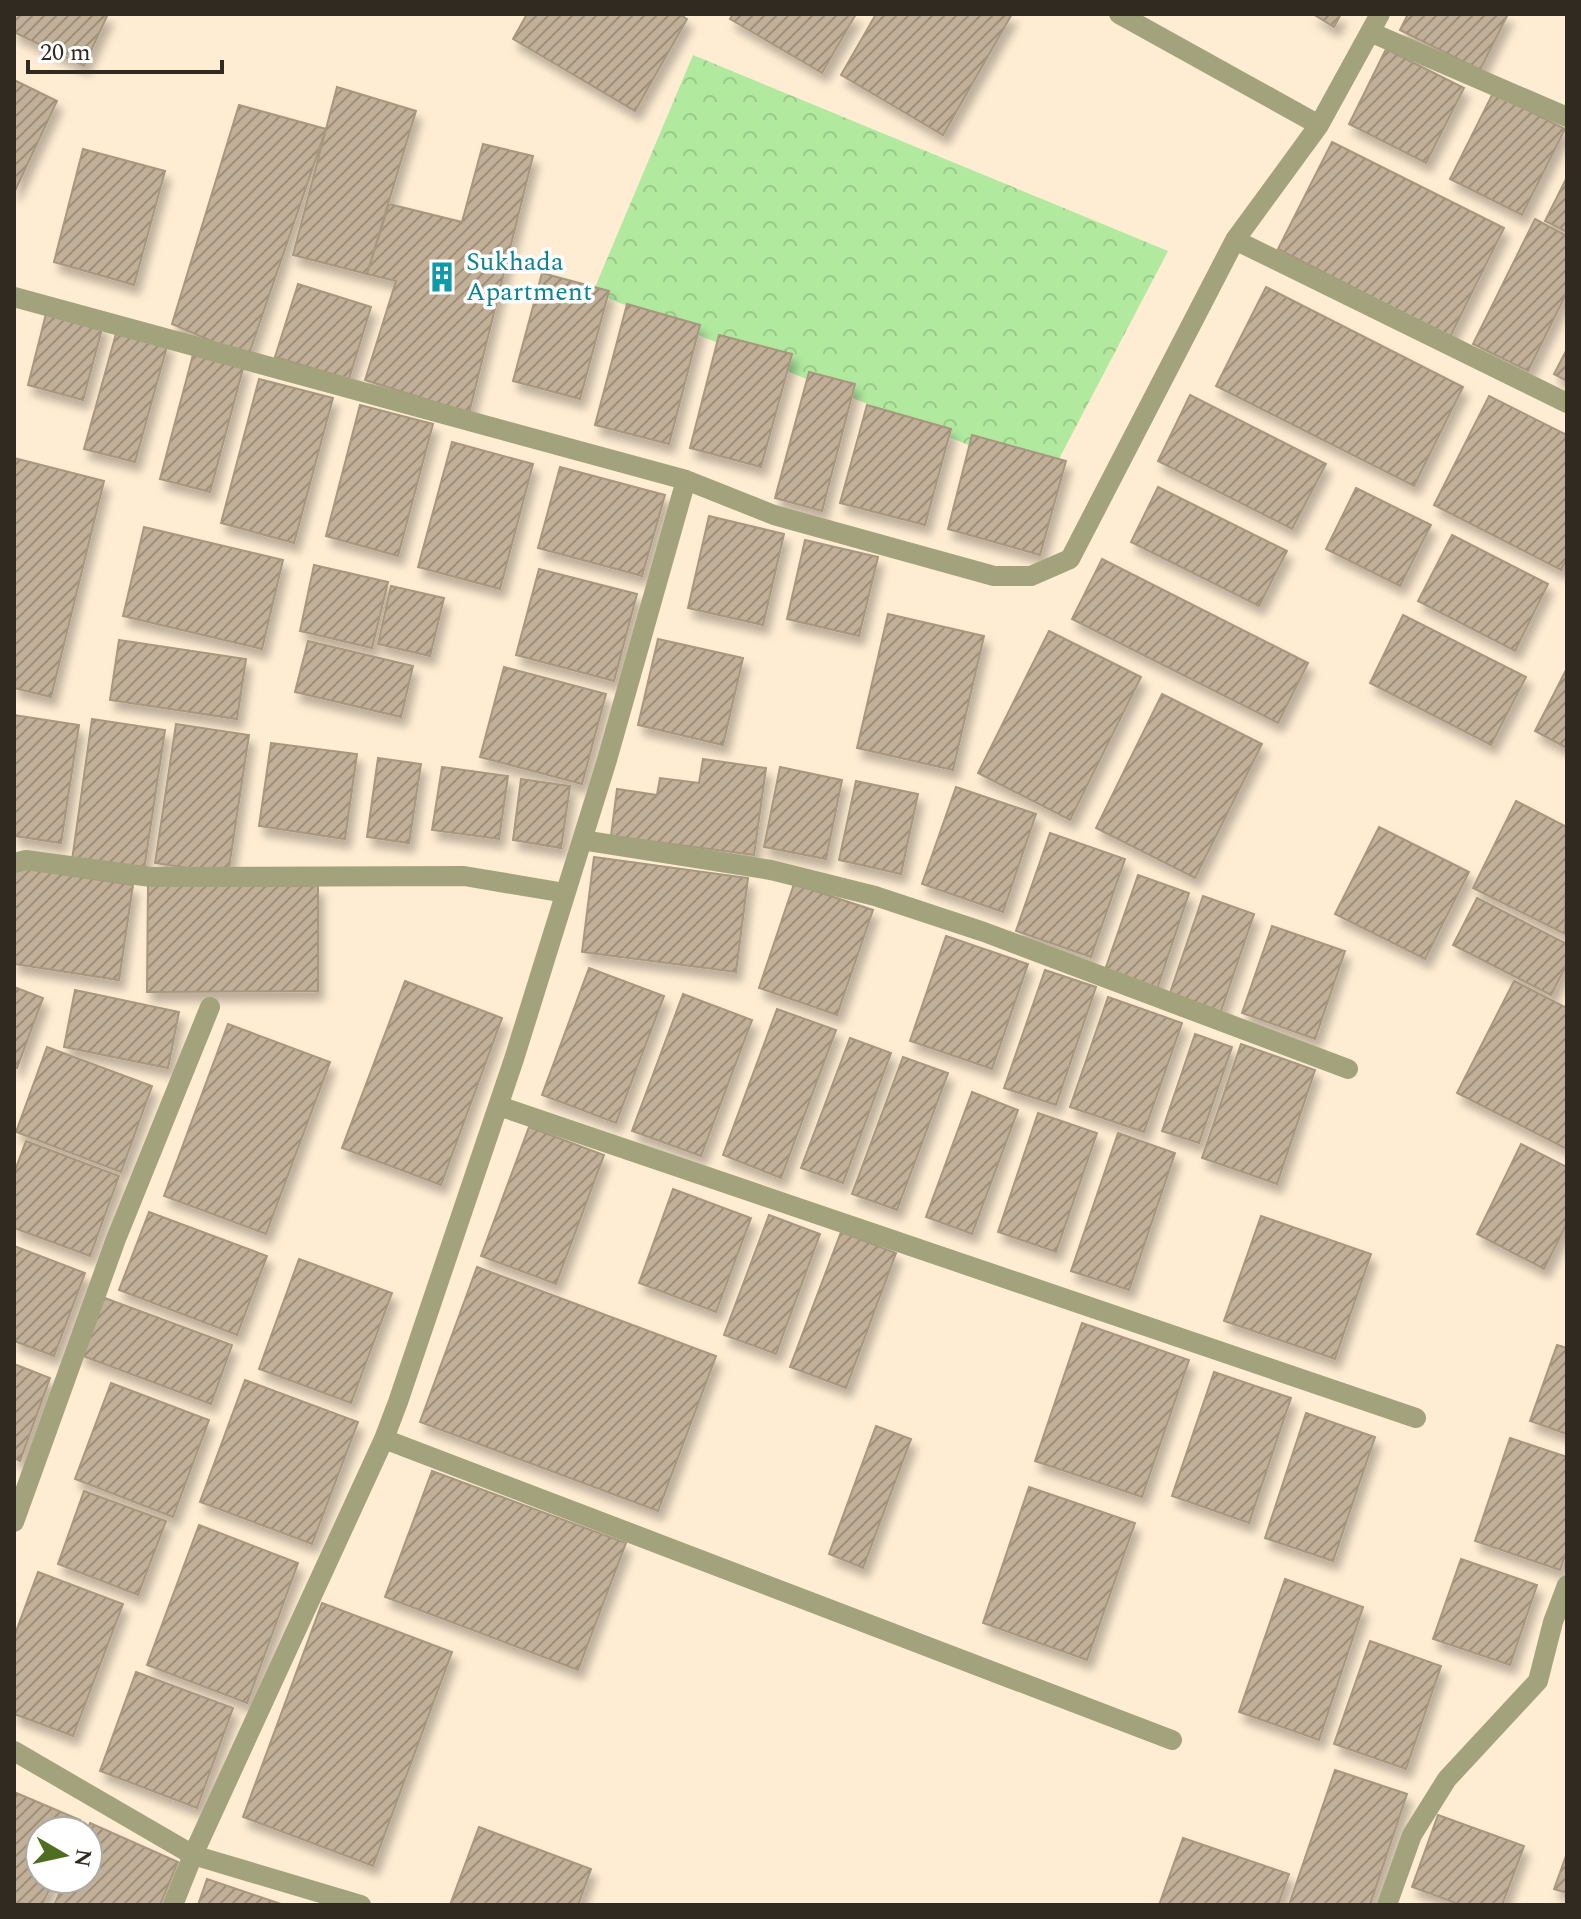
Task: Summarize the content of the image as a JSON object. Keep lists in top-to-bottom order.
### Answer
{
  "places": {
    "building": ["Sukhada Apartment"]
  },
  "scale_bar": "20 m",
  "north": "right"
}
